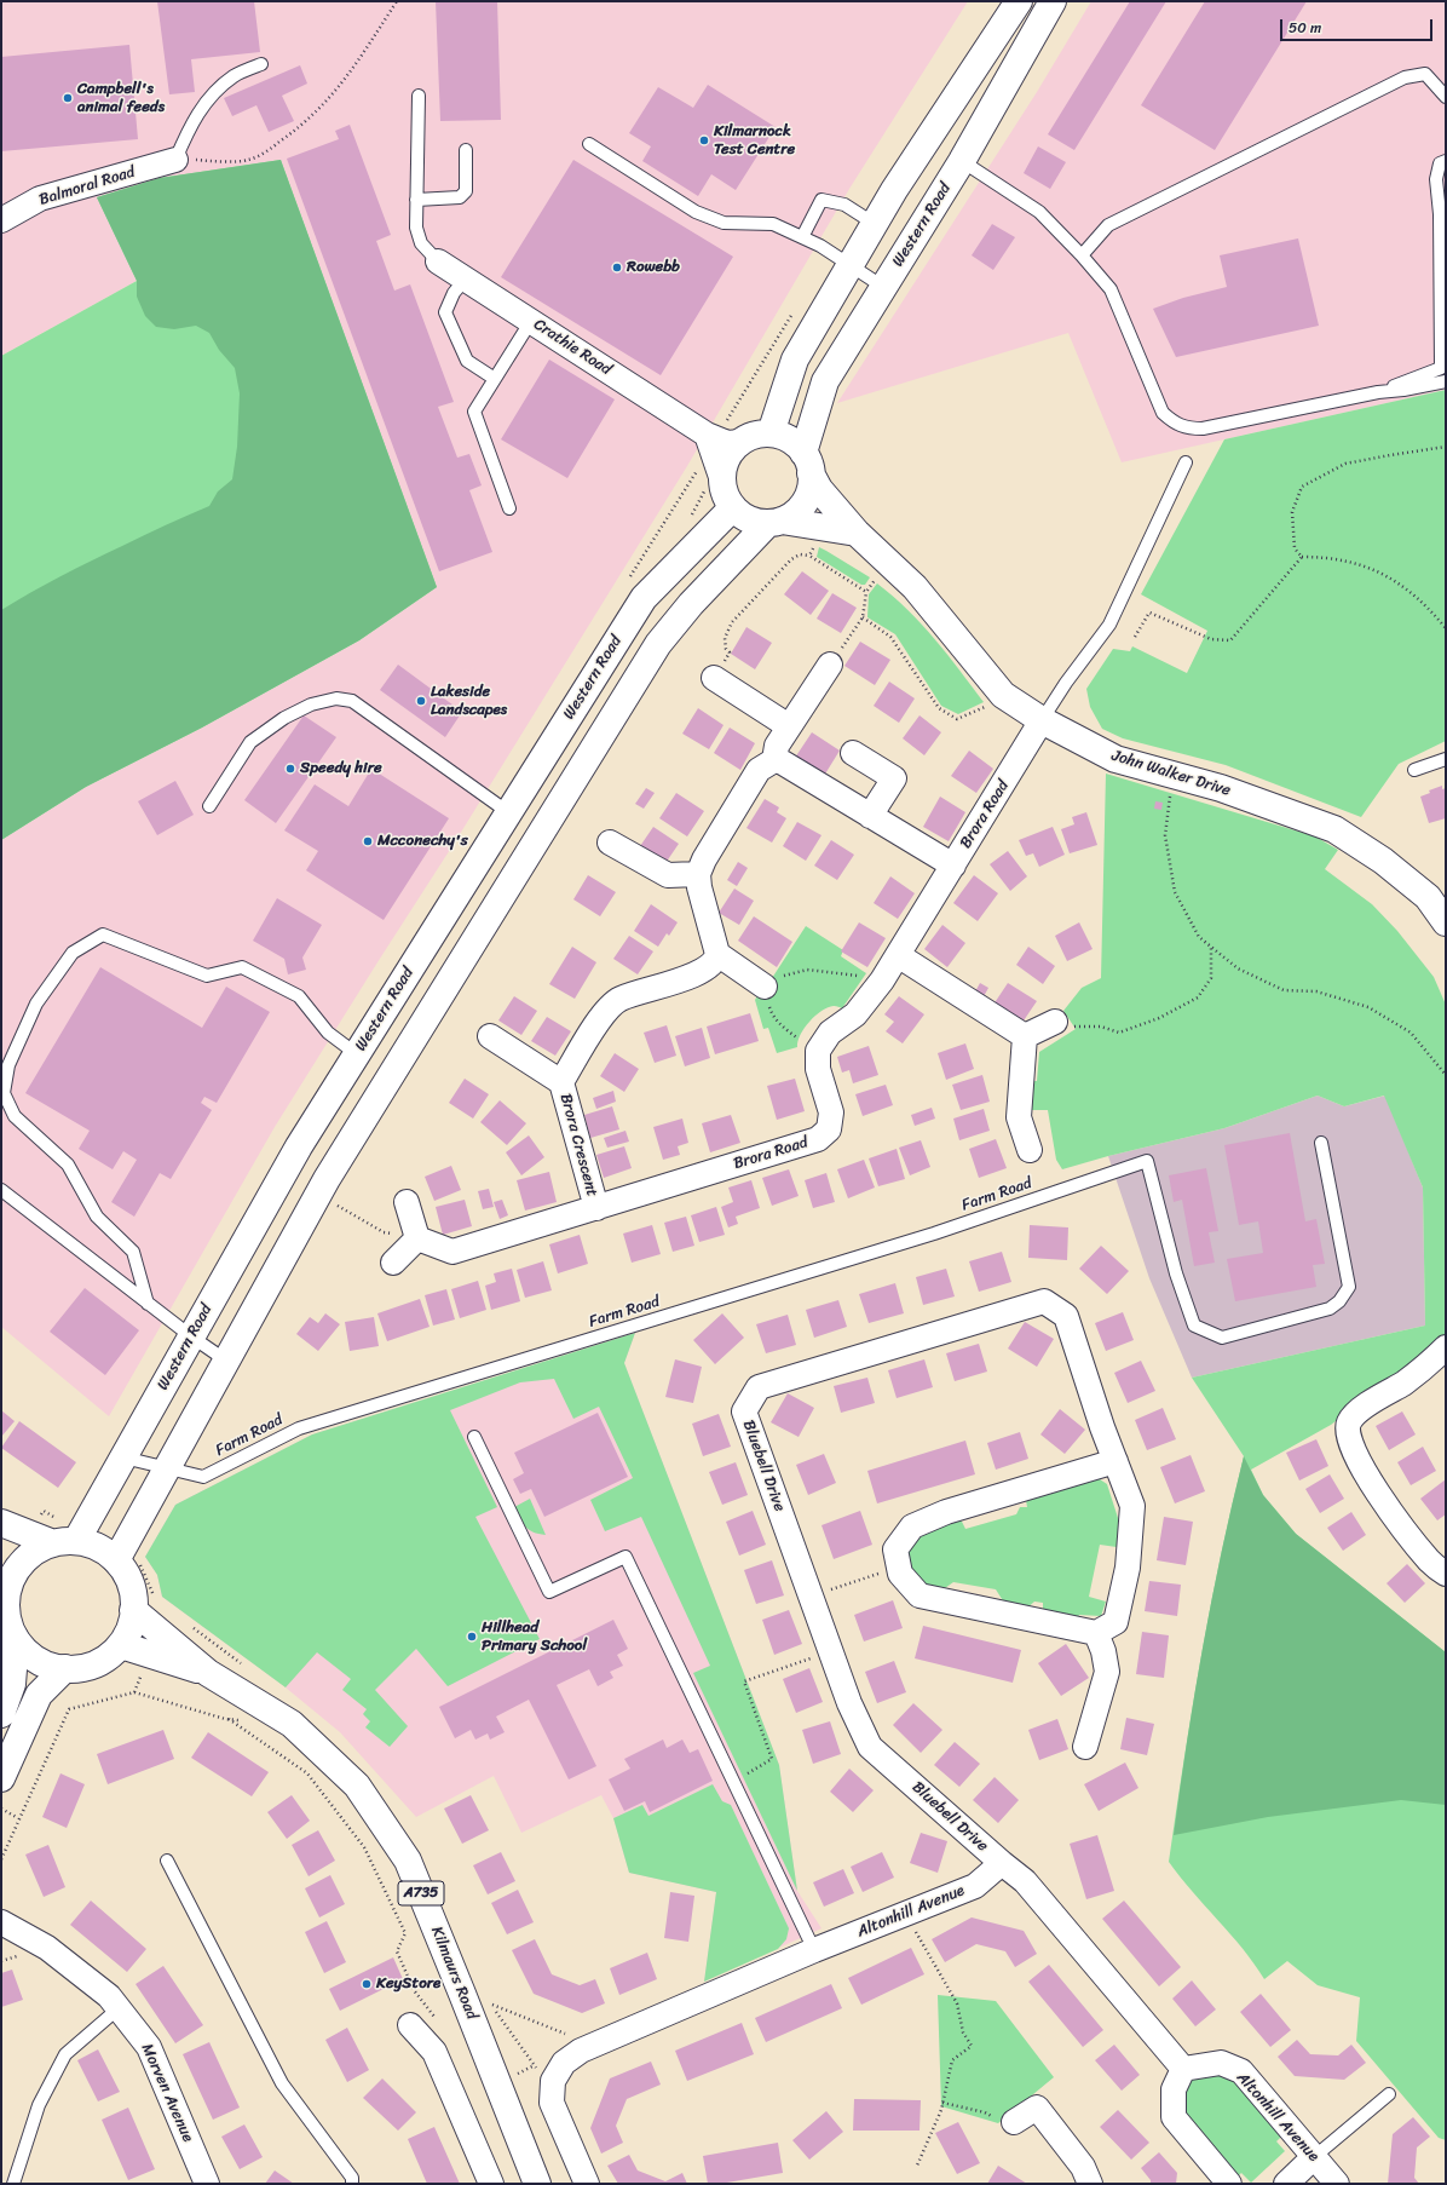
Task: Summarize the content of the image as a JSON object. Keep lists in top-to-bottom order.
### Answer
{
  "streets": {
    "main road": [
      "Western Road",
      "John Walker Drive",
      "A735",
      "Kilmaurs Road"
    ],
    "street": [
      "Balmoral Road",
      "Crathie Road",
      "Brora Road",
      "Brora Crescent",
      "Bluebell Drive",
      "Altonhill Avenue",
      "Morven Avenue"
    ],
    "lane": ["Farm Road"]
  },
  "crossings": [
    ["Western Road", "Crathie Road"],
    ["Western Road", "John Walker Drive"],
    ["Western Road", "Farm Road"],
    ["Western Road", "Kilmaurs Road"],
    ["Crathie Road", "John Walker Drive"],
    ["John Walker Drive", "Brora Road"],
    ["Brora Road", "Brora Crescent"],
    ["Bluebell Drive", "Altonhill Avenue"]
  ],
  "places": [
    "Campbell's animal feeds",
    "Kilmarnock Test Centre",
    "Rowebb",
    "Lakeside Landscapes",
    "Speedy hire",
    "Mcconechy's",
    "Hillhead Primary School",
    "KeyStore"
  ],
  "scale_bar": "50 m"
}
